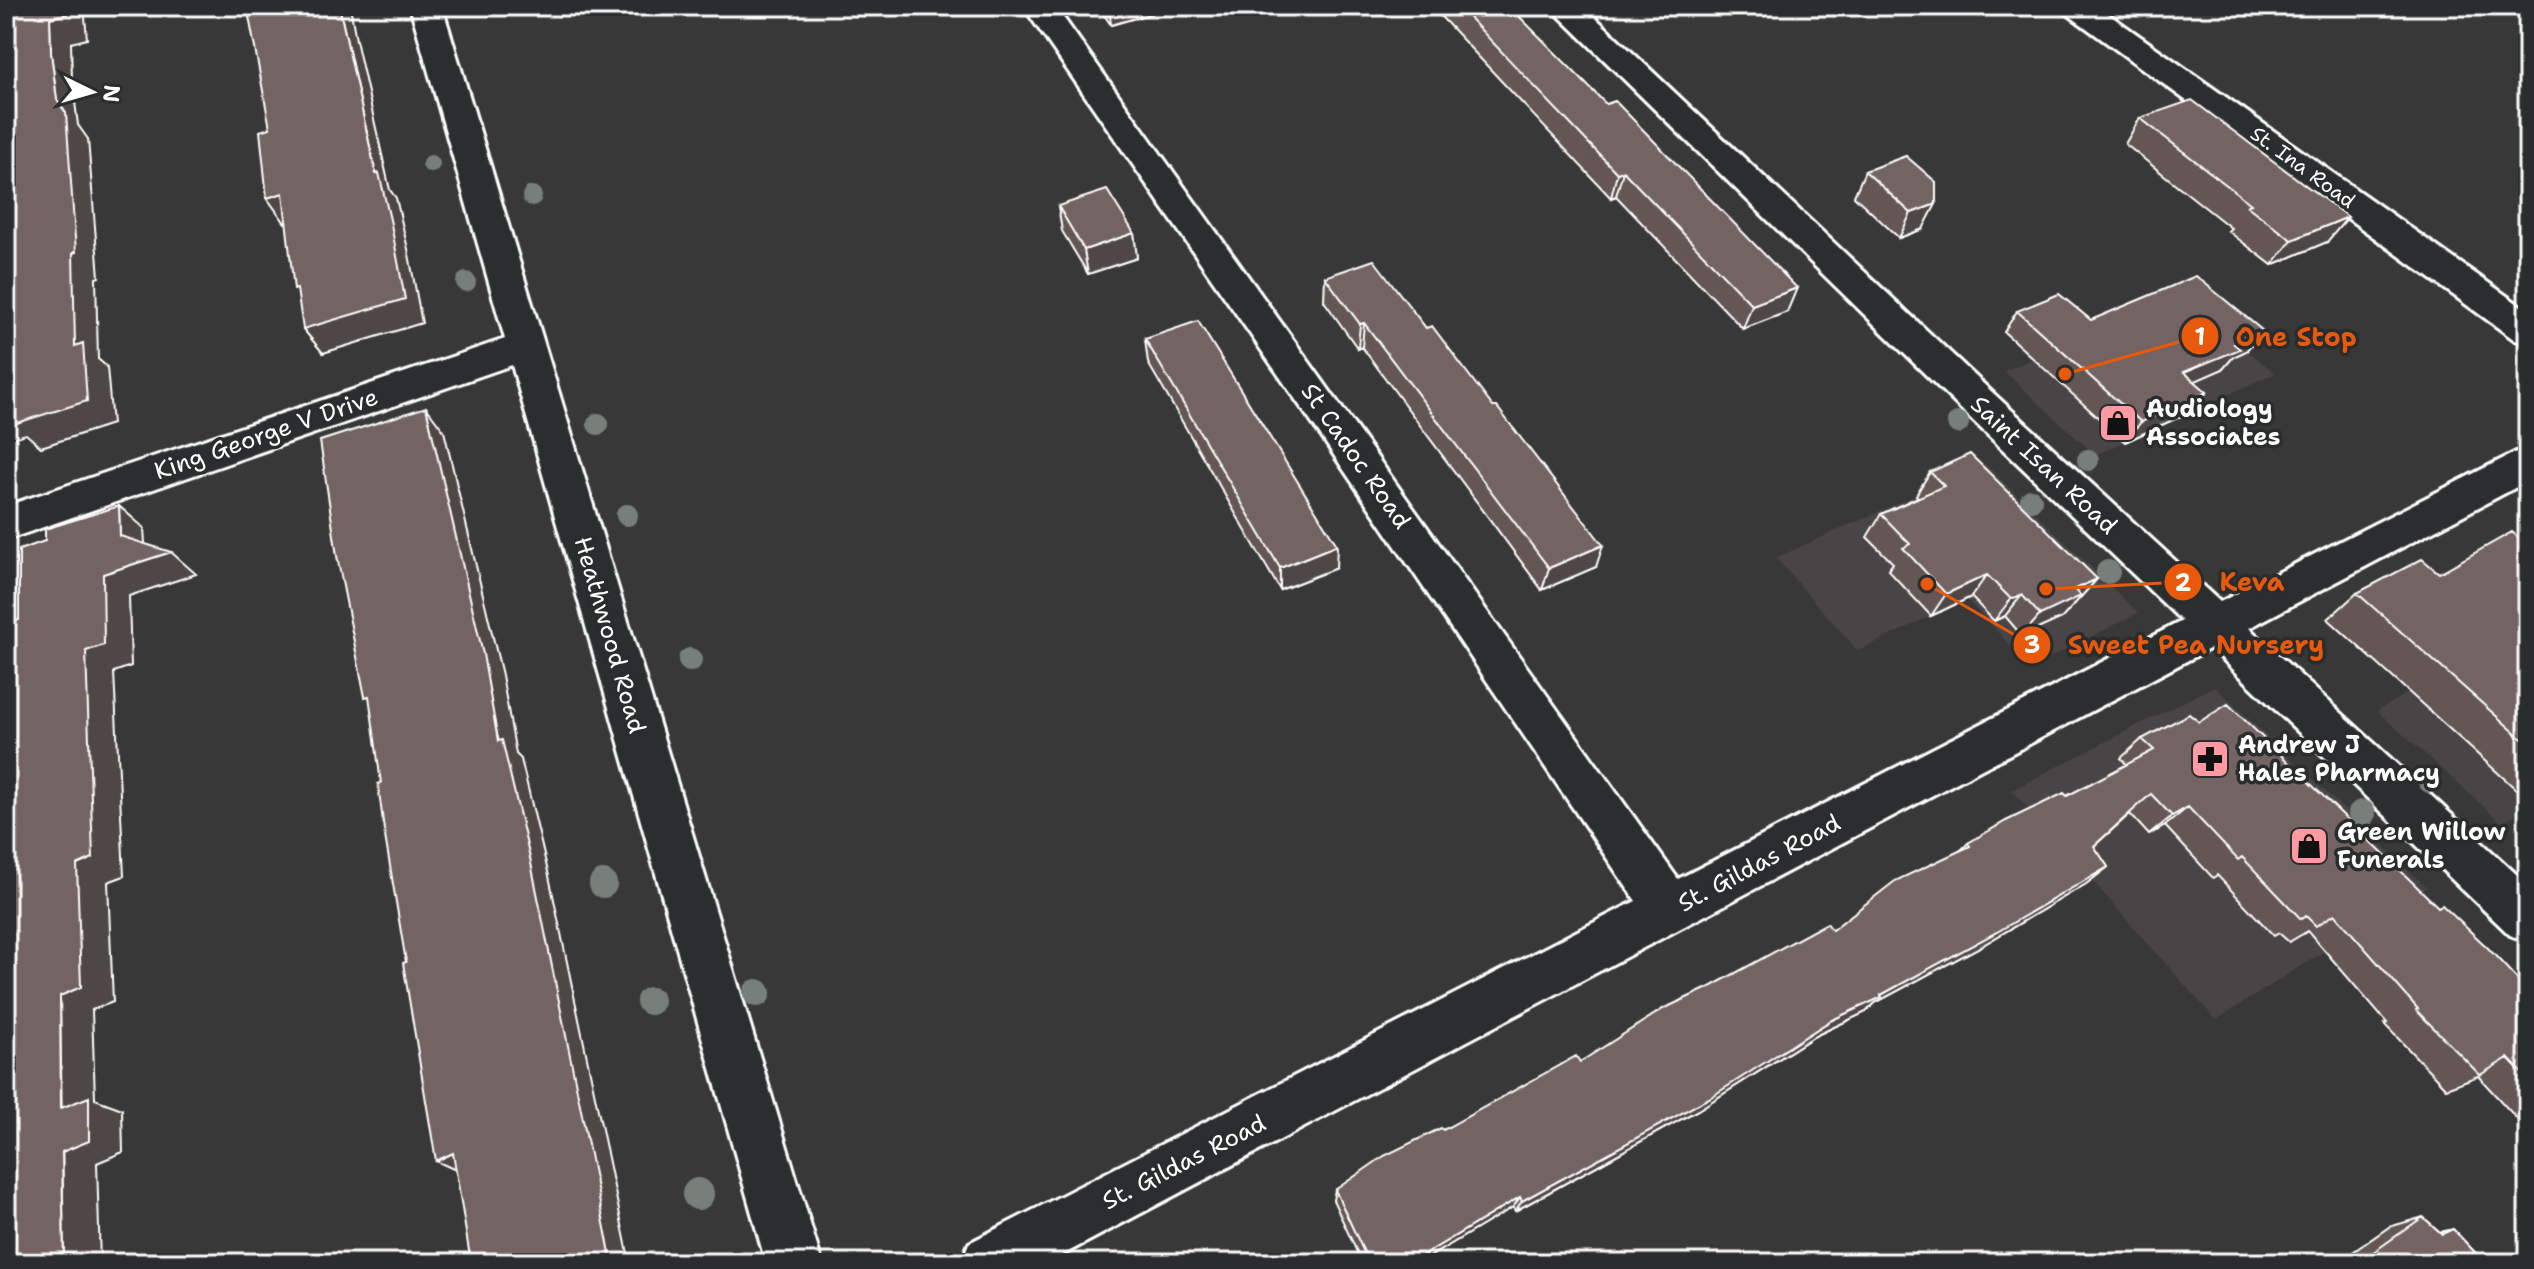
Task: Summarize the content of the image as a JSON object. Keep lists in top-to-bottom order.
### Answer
{
  "streets": {
    "street": [
      "St. Ina Road",
      "King George V Drive",
      "St Cadoc Road",
      "Saint Isan Road",
      "Heathwood Road",
      "St. Gildas Road"
    ]
  },
  "crossings": [
    ["King George V Drive", "Heathwood Road"],
    ["St Cadoc Road", "St. Gildas Road"],
    ["Saint Isan Road", "St. Gildas Road"]
  ],
  "places": {
    "other": ["One Stop", "Sweet Pea Nursery", "Keva"],
    "shop": ["Audiology Associates", "Green Willow Funerals"],
    "pharmacy": ["Andrew J Hales Pharmacy"]
  },
  "north": "right"
}
